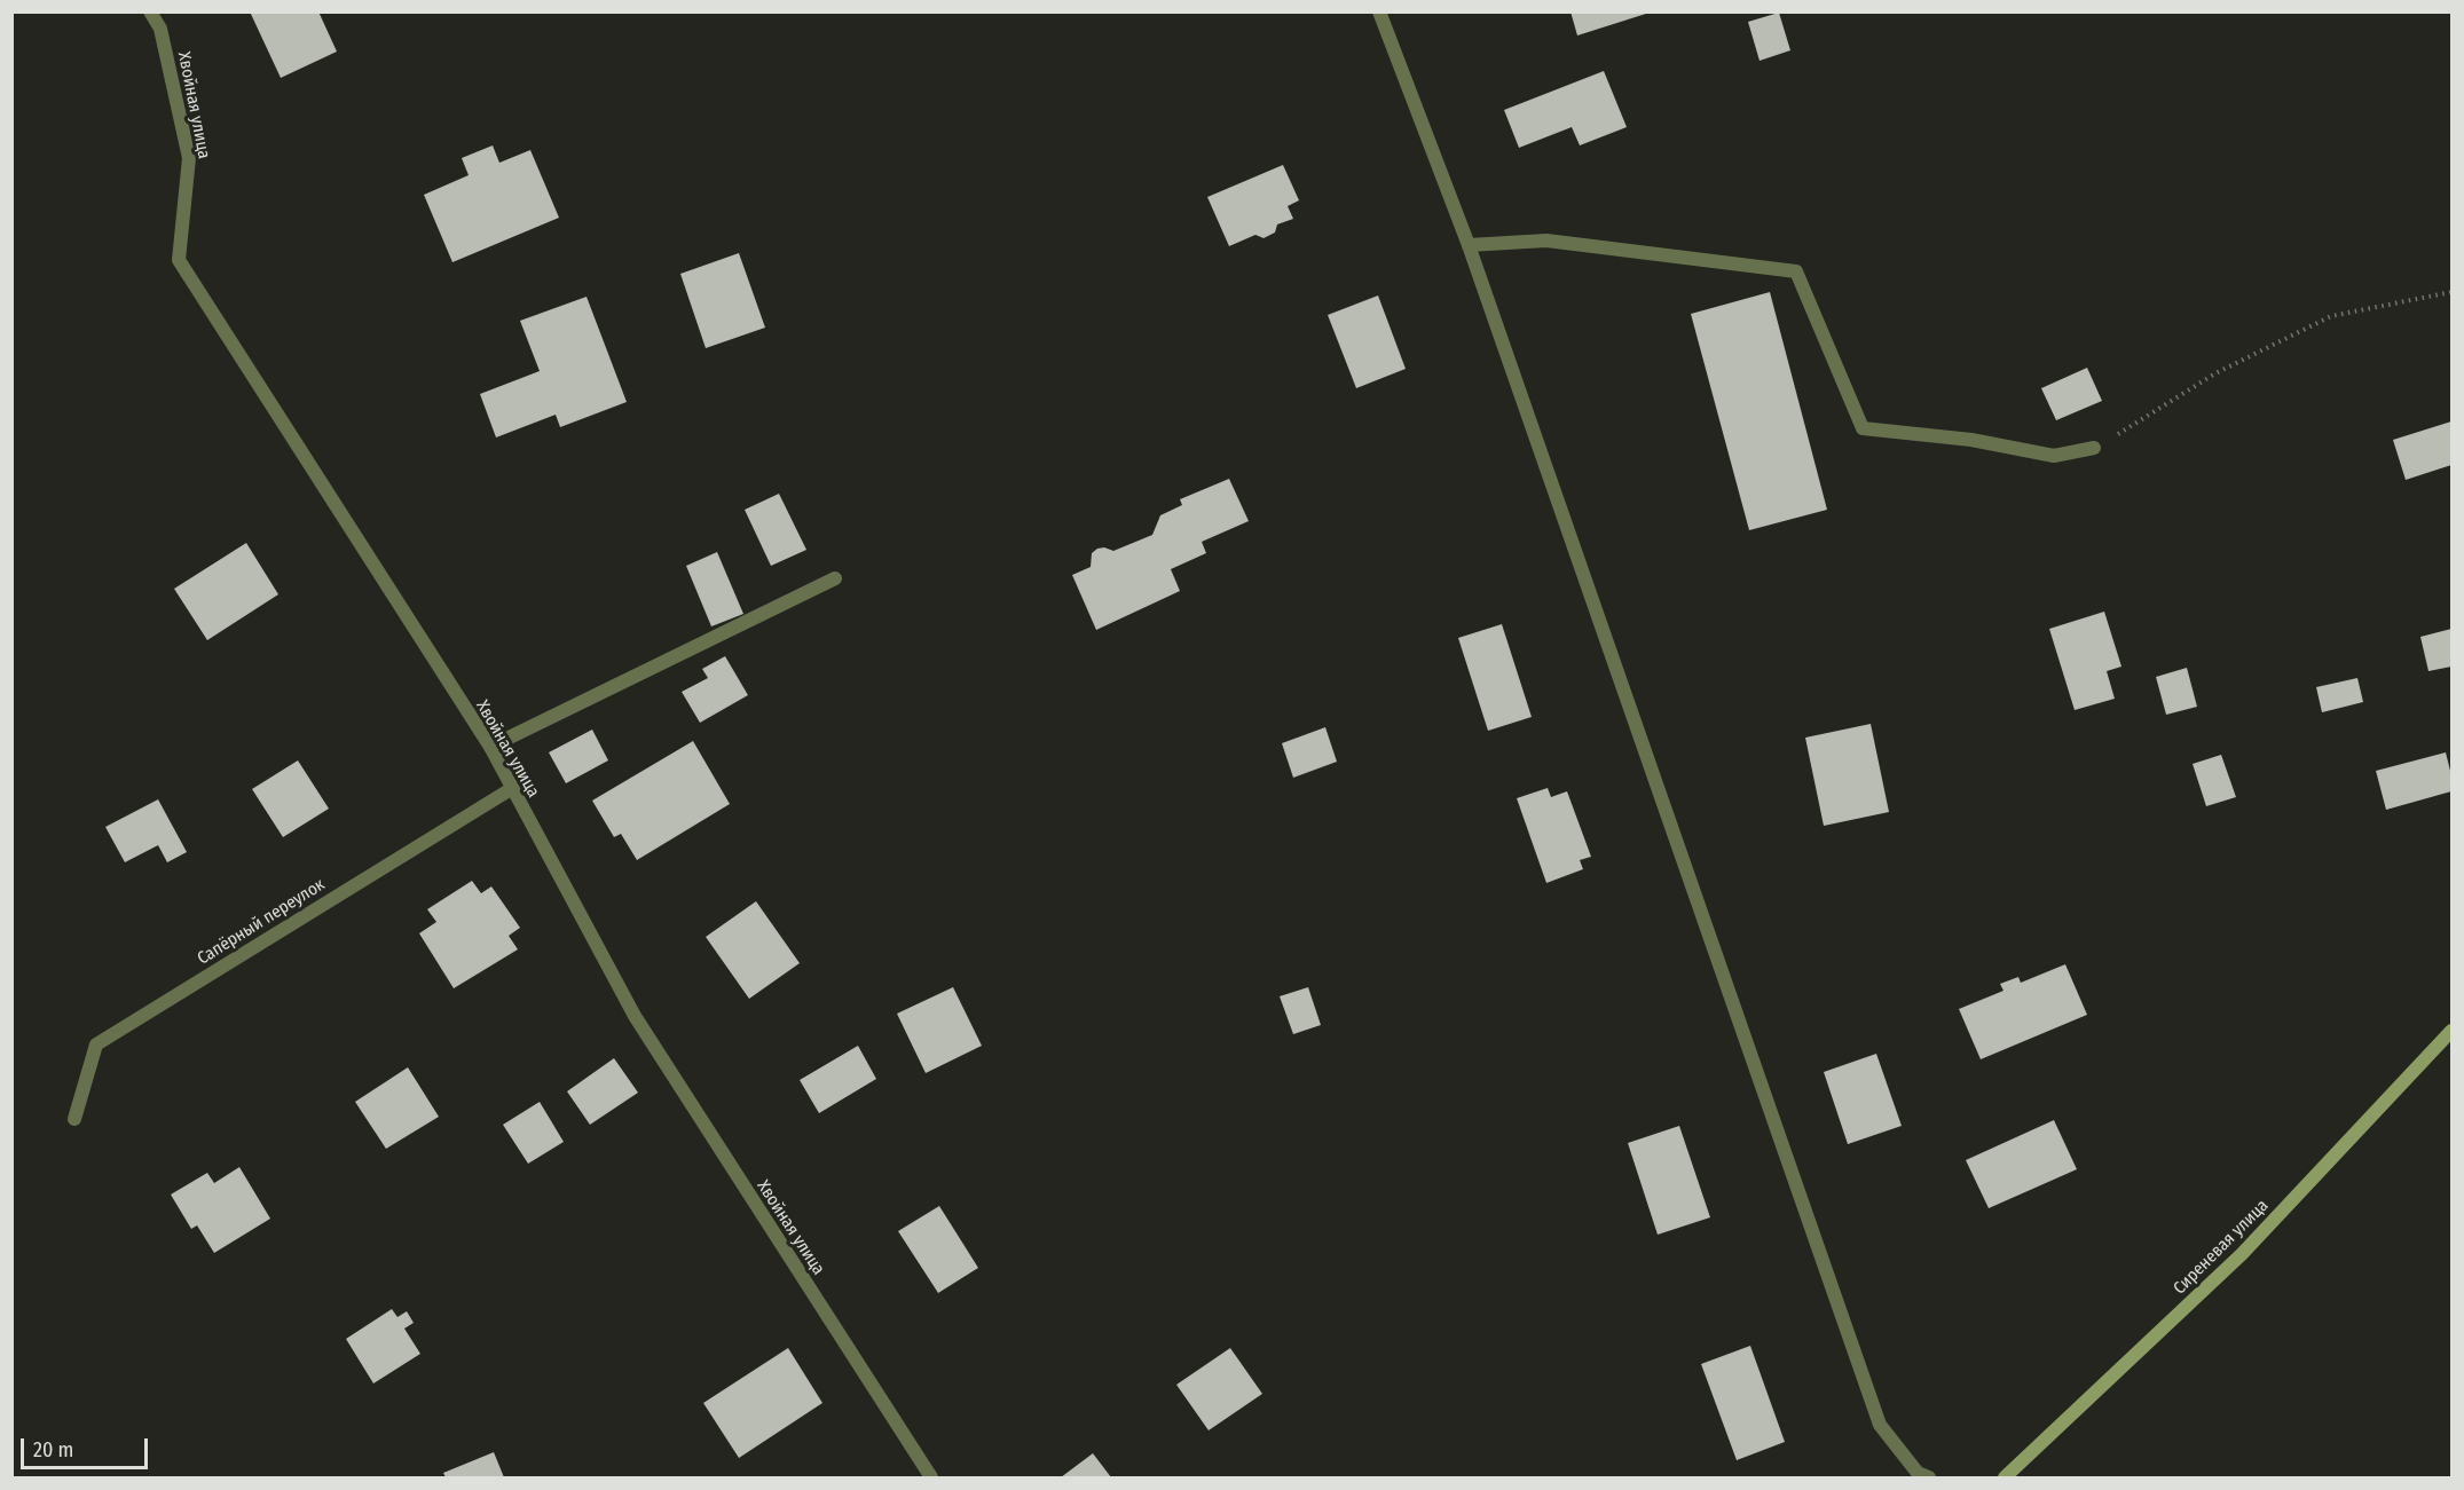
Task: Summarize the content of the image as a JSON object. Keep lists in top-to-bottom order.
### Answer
{
  "streets": {
    "street": ["Хвойная улица", "Сапёрный переулок", "Сиреневая улица"]
  },
  "crossings": [
    ["Хвойная улица", "Сапёрный переулок"]
  ],
  "scale_bar": "20 m"
}
